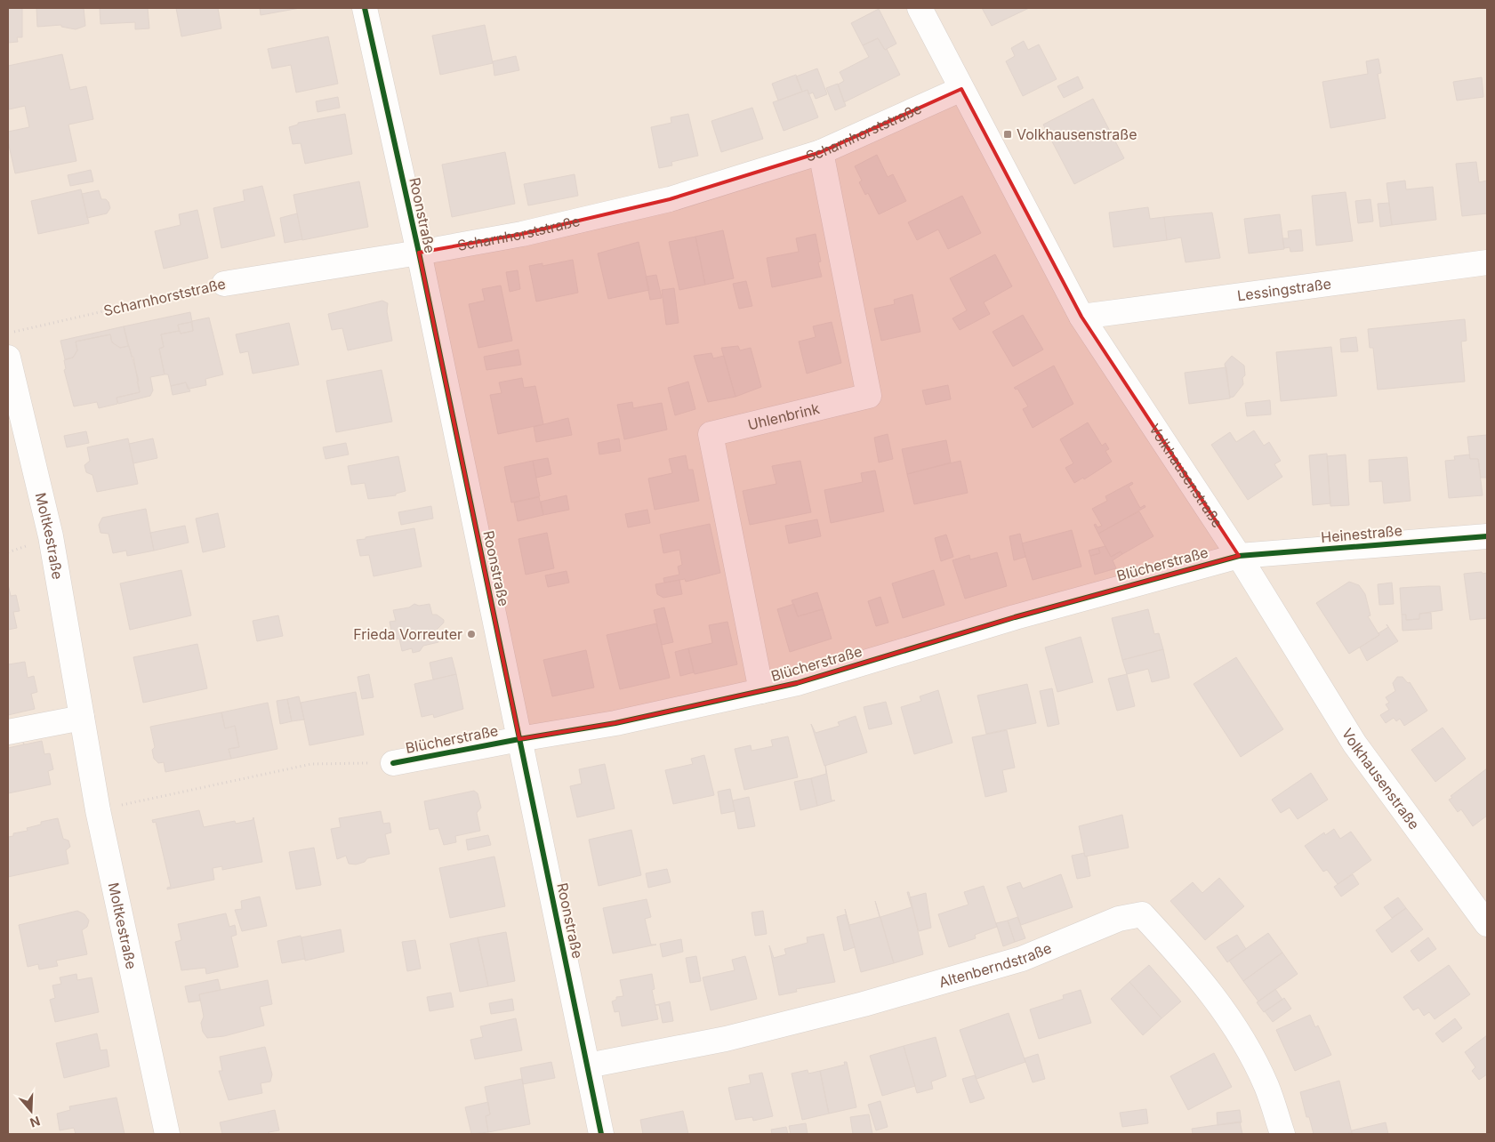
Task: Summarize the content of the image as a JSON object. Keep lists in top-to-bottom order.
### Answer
{
  "streets": {
    "street": [
      "Scharnhorststraße",
      "Roonstraße",
      "Lessingstraße",
      "Uhlenbrink",
      "Volkhausenstraße",
      "Heinestraße",
      "Moltkestraße",
      "Blücherstraße",
      "Altenberndstraße"
    ]
  },
  "crossings": [
    ["Scharnhorststraße", "Roonstraße"],
    ["Scharnhorststraße", "Uhlenbrink"],
    ["Scharnhorststraße", "Volkhausenstraße"],
    ["Roonstraße", "Blücherstraße"],
    ["Roonstraße", "Altenberndstraße"],
    ["Lessingstraße", "Volkhausenstraße"],
    ["Uhlenbrink", "Blücherstraße"],
    ["Volkhausenstraße", "Heinestraße"],
    ["Volkhausenstraße", "Blücherstraße"],
    ["Heinestraße", "Blücherstraße"],
    ["Moltkestraße", "Blücherstraße"]
  ],
  "places": {
    "transit": ["Volkhausenstraße"],
    "other": ["Frieda Vorreuter"]
  },
  "north": "bottom"
}
